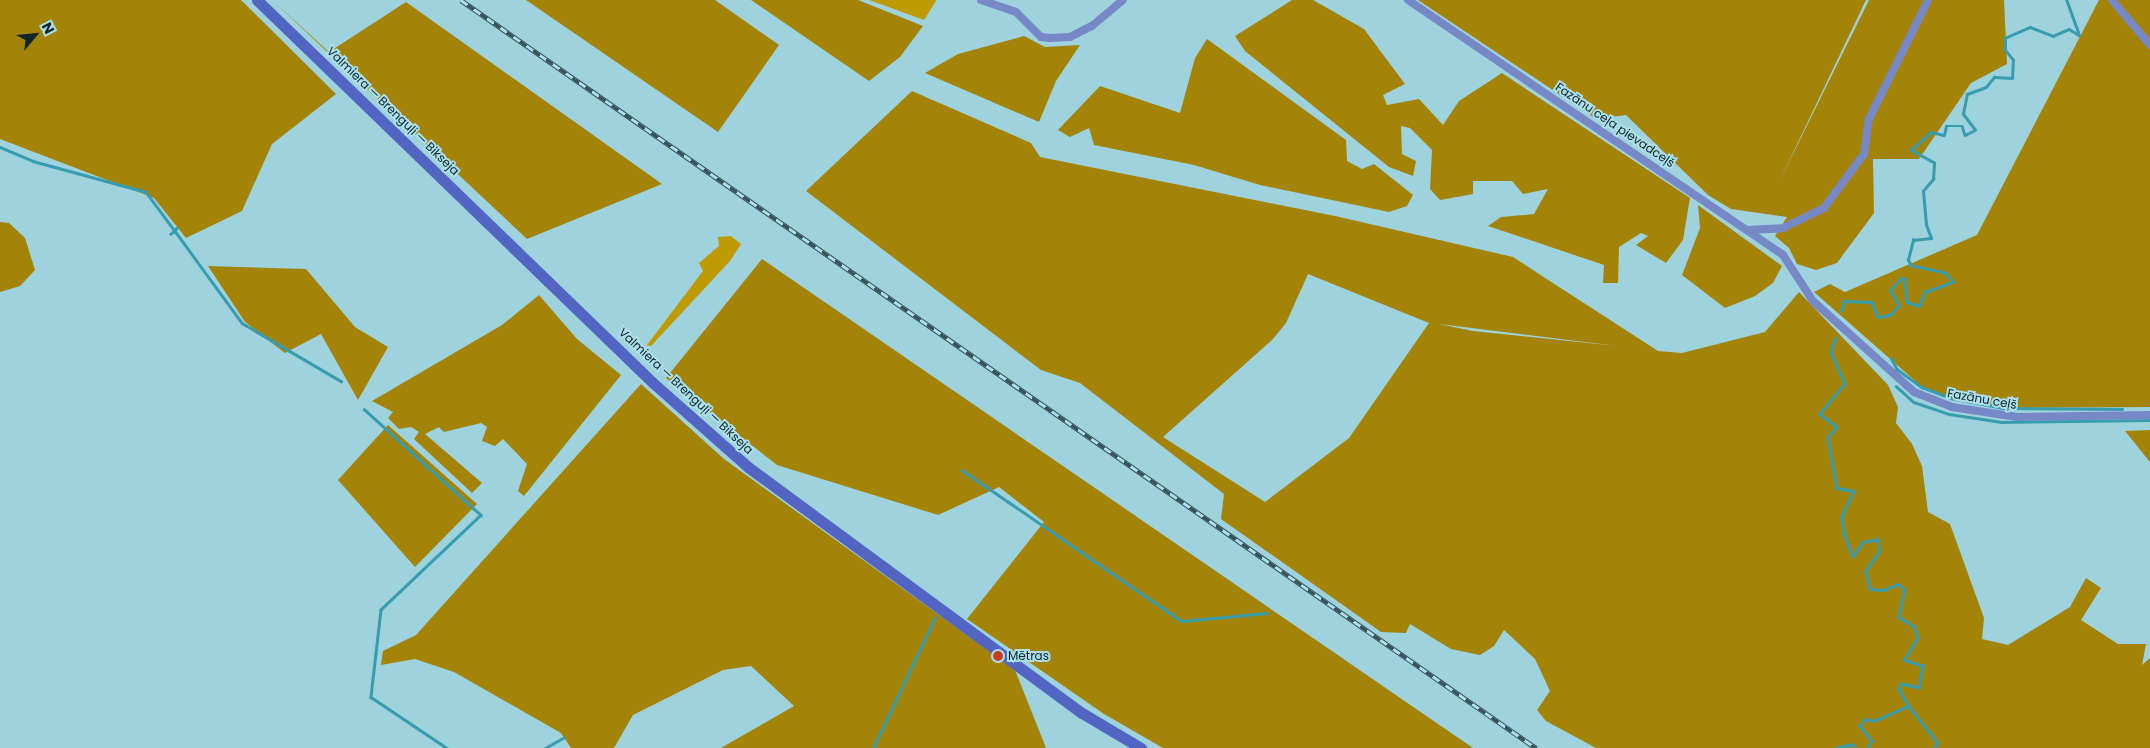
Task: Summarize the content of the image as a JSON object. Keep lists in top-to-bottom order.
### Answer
{
  "streets": {
    "main road": ["Valmiera — Brenguļi — Bikseja"],
    "street": ["Fazānu ceļa pievadceļš", "Fazānu ceļš"]
  },
  "crossings": [
    ["Fazānu ceļa pievadceļš", "Fazānu ceļš"]
  ],
  "places": ["Mētras"],
  "north": "top right"
}
